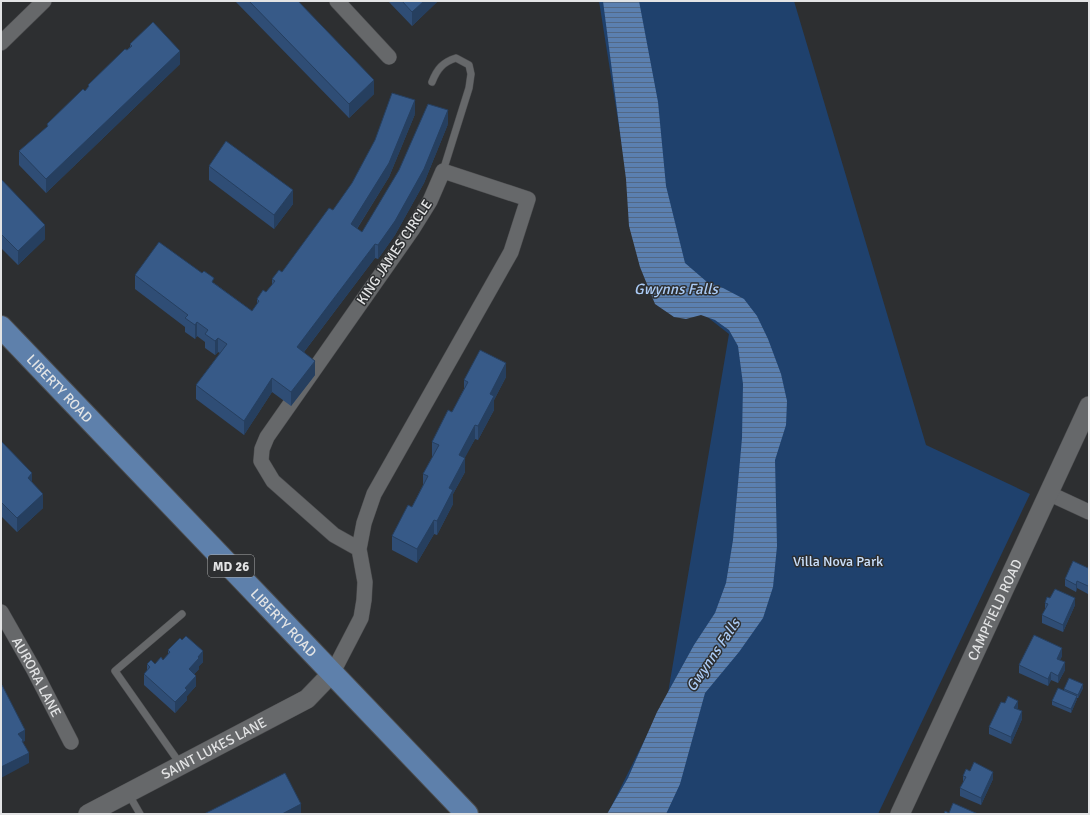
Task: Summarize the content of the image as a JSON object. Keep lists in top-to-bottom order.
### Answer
{
  "streets": {
    "main road": ["LIBERTY ROAD", "MD 26"],
    "street": [
      "KING JAMES CIRCLE",
      "CAMPFIELD ROAD",
      "AURORA LANE",
      "SAINT LUKES LANE"
    ]
  },
  "crossings": [
    ["LIBERTY ROAD", "SAINT LUKES LANE"]
  ],
  "water": ["Gwynns Falls"],
  "parks": ["Villa Nova Park"]
}
